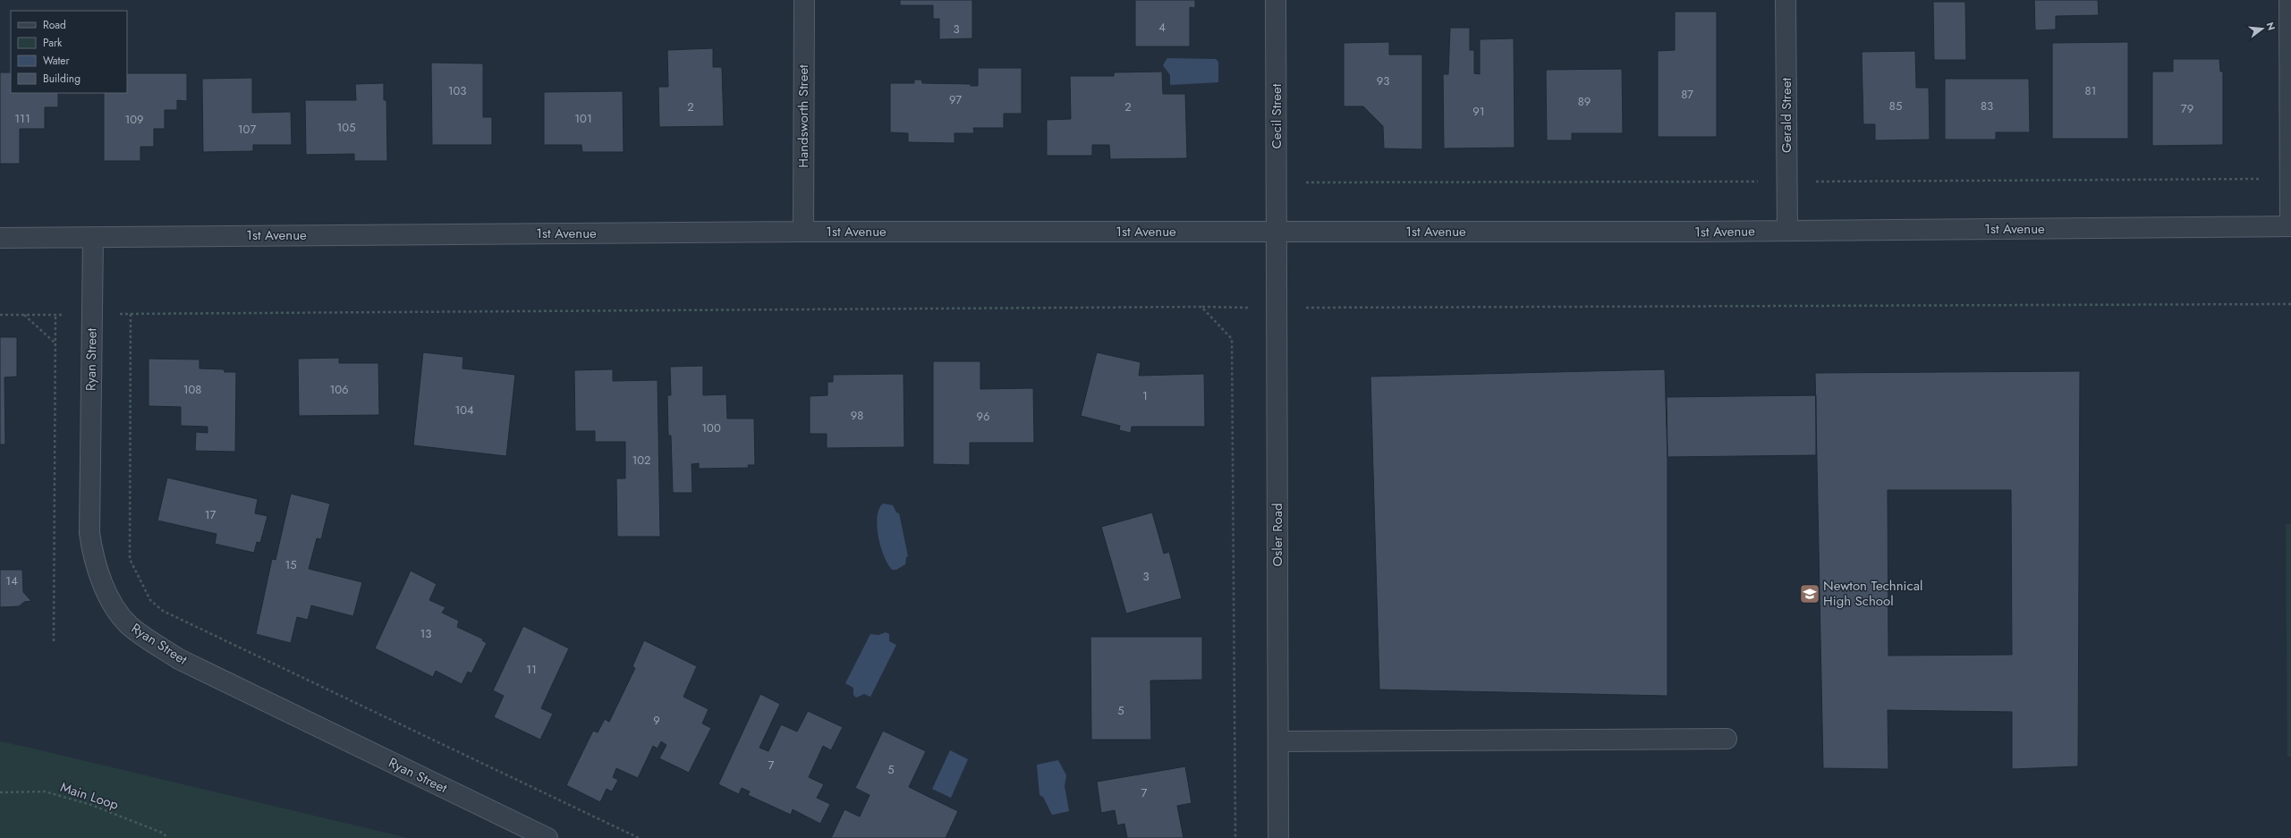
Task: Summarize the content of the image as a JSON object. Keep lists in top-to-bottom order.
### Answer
{
  "streets": {
    "street": [
      "Gerald Street",
      "Handsworth Street",
      "Cecil Street",
      "1st Avenue",
      "Ryan Street",
      "Osler Road"
    ],
    "path": ["Main Loop"]
  },
  "crossings": [
    ["Gerald Street", "1st Avenue"],
    ["Handsworth Street", "1st Avenue"],
    ["Cecil Street", "1st Avenue"],
    ["Cecil Street", "Osler Road"],
    ["1st Avenue", "Ryan Street"],
    ["1st Avenue", "Osler Road"]
  ],
  "places": {
    "school or university": ["Newton Technical High School"]
  },
  "house_numbers": [
    "4",
    "3",
    "93",
    "103",
    "81",
    "87",
    "97",
    "89",
    "85",
    "83",
    "2",
    "2",
    "79",
    "91",
    "111",
    "101",
    "109",
    "105",
    "107",
    "108",
    "106",
    "1",
    "104",
    "98",
    "96",
    "100",
    "102",
    "17",
    "15",
    "3",
    "14",
    "13",
    "11",
    "5",
    "9",
    "7",
    "5",
    "7"
  ],
  "legend": [
    "Road",
    "Park",
    "Water",
    "Building"
  ],
  "north": "right"
}
